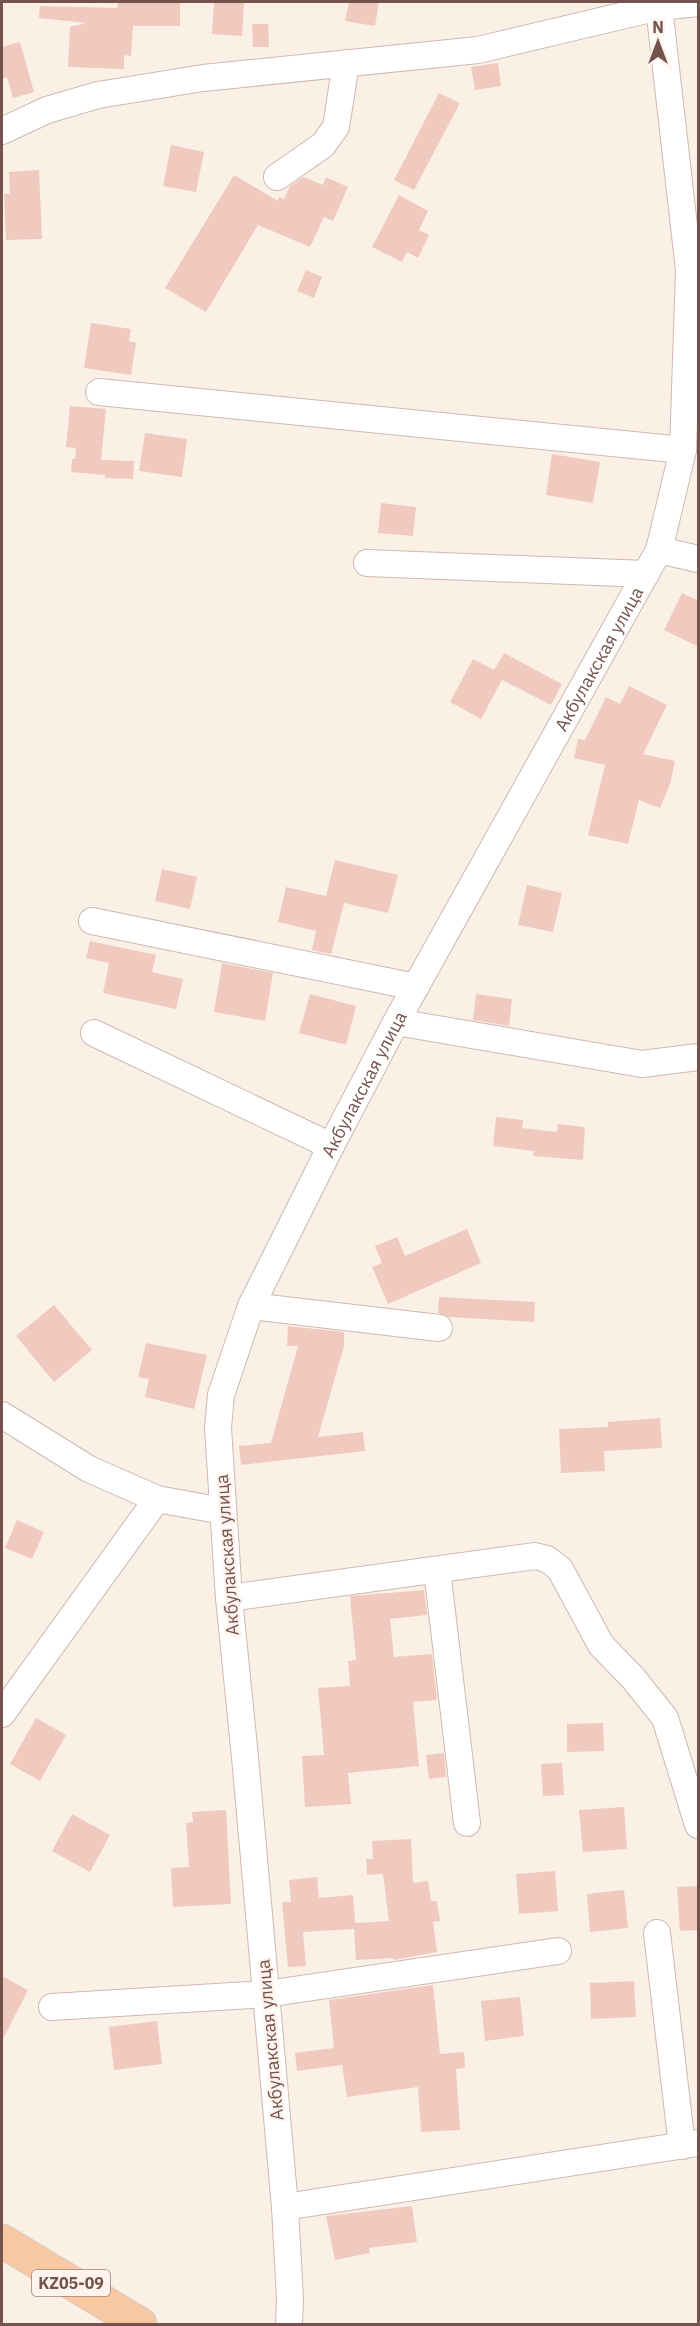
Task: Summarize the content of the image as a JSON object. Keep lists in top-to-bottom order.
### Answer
{
  "streets": {
    "main road": ["KZ05-09"],
    "street": ["Акбулакская улица"]
  },
  "north": "top"
}
